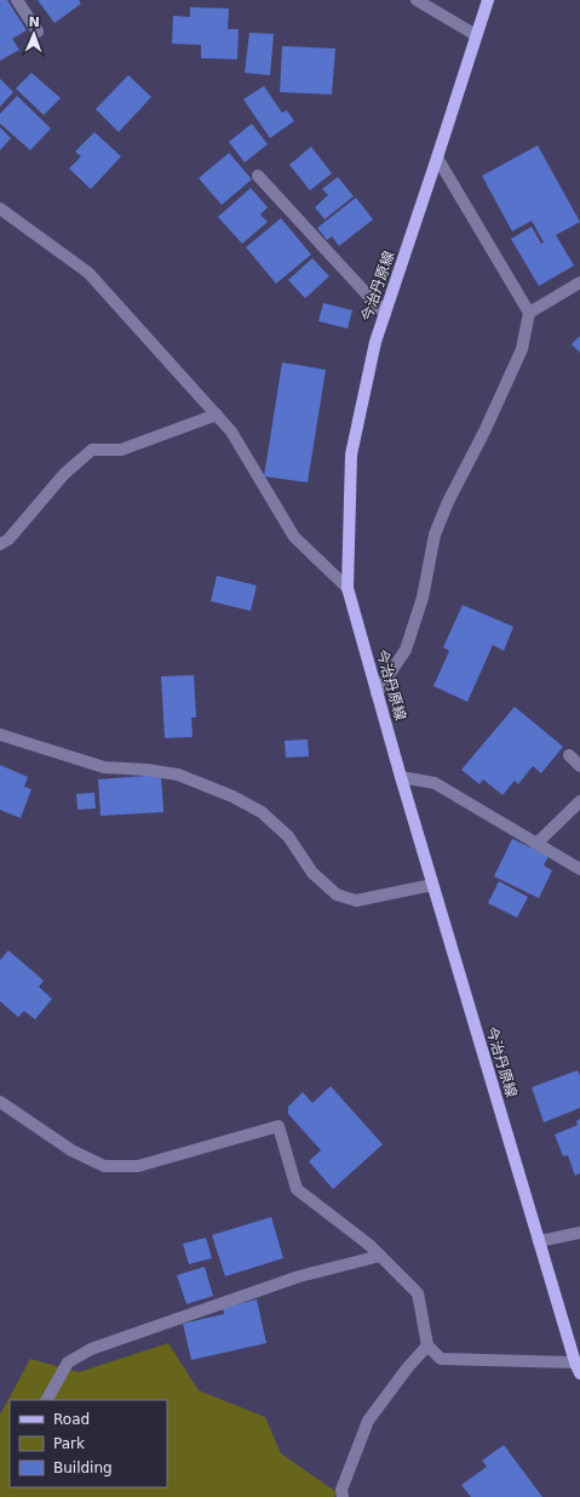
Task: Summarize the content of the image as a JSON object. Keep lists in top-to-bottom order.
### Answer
{
  "streets": {
    "main road": ["今治丹原線"]
  },
  "legend": ["Road", "Park", "Building"],
  "north": "top"
}
